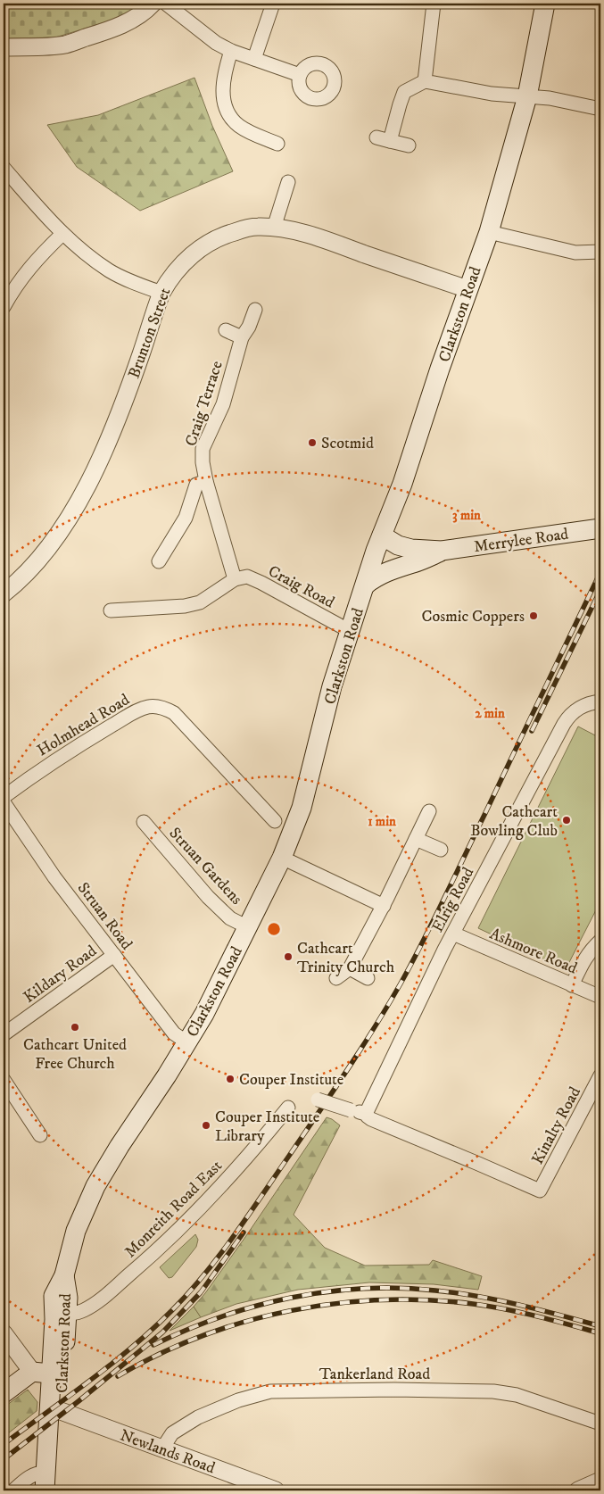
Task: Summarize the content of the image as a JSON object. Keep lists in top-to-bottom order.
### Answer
{
  "streets": {
    "main road": ["Clarkston Road", "Merrylee Road"],
    "street": [
      "Brunton Street",
      "Craig Terrace",
      "Craig Road",
      "Holmhead Road",
      "Struan Gardens",
      "Elrig Road",
      "Struan Road",
      "Ashmore Road",
      "Kildary Road",
      "Kinalty Road",
      "Monreith Road East",
      "Tankerland Road",
      "Newlands Road"
    ]
  },
  "crossings": [
    ["Clarkston Road", "Brunton Street"],
    ["Clarkston Road", "Merrylee Road"],
    ["Clarkston Road", "Craig Road"],
    ["Clarkston Road", "Struan Gardens"],
    ["Clarkston Road", "Struan Road"],
    ["Clarkston Road", "Monreith Road East"],
    ["Clarkston Road", "Newlands Road"],
    ["Craig Terrace", "Craig Road"],
    ["Elrig Road", "Ashmore Road"],
    ["Elrig Road", "Kinalty Road"],
    ["Struan Road", "Kildary Road"],
    ["Tankerland Road", "Newlands Road"]
  ],
  "places": [
    "Scotmid",
    "Cosmic Coppers",
    "Cathcart Bowling Club",
    "Cathcart Trinity Church",
    "Cathcart United Free Church",
    "Couper Institute",
    "Couper Institute Library"
  ],
  "rings": ["3 min", "2 min", "1 min"]
}
